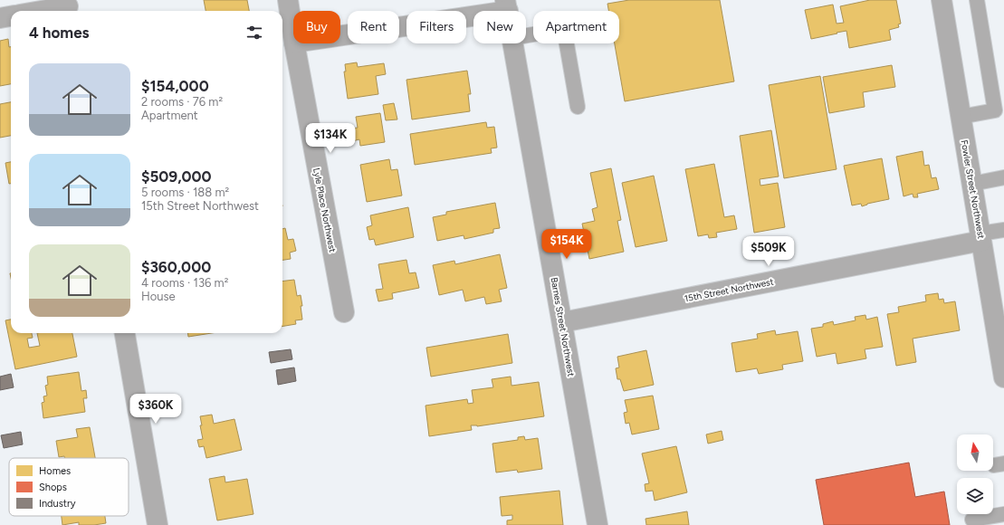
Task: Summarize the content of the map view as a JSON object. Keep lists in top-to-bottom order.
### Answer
{
  "streets": {
    "street": [
      "Fowler Street Northwest",
      "Lyle Place Northwest",
      "15th Street Northwest",
      "Barnes Street Northwest"
    ]
  },
  "crossings": [
    ["Fowler Street Northwest", "15th Street Northwest"],
    ["15th Street Northwest", "Barnes Street Northwest"]
  ],
  "legend": ["Homes", "Shops", "Industry"],
  "north": "top",
  "page": {
    "chip": [
      "Buy",
      "Rent",
      "Filters",
      "New",
      "Apartment"
    ],
    "heading": "4 homes",
    "list": [
      {
        "name": "$154,000",
        "note": "2 rooms · 76 m² · Apartment"
      },
      {
        "name": "$509,000",
        "note": "5 rooms · 188 m² · 15th Street Northwest"
      },
      {
        "name": "$360,000",
        "note": "4 rooms · 136 m² · House"
      }
    ],
    "price": [
      "$134K",
      "$154K",
      "$509K",
      "$360K"
    ]
  }
}
